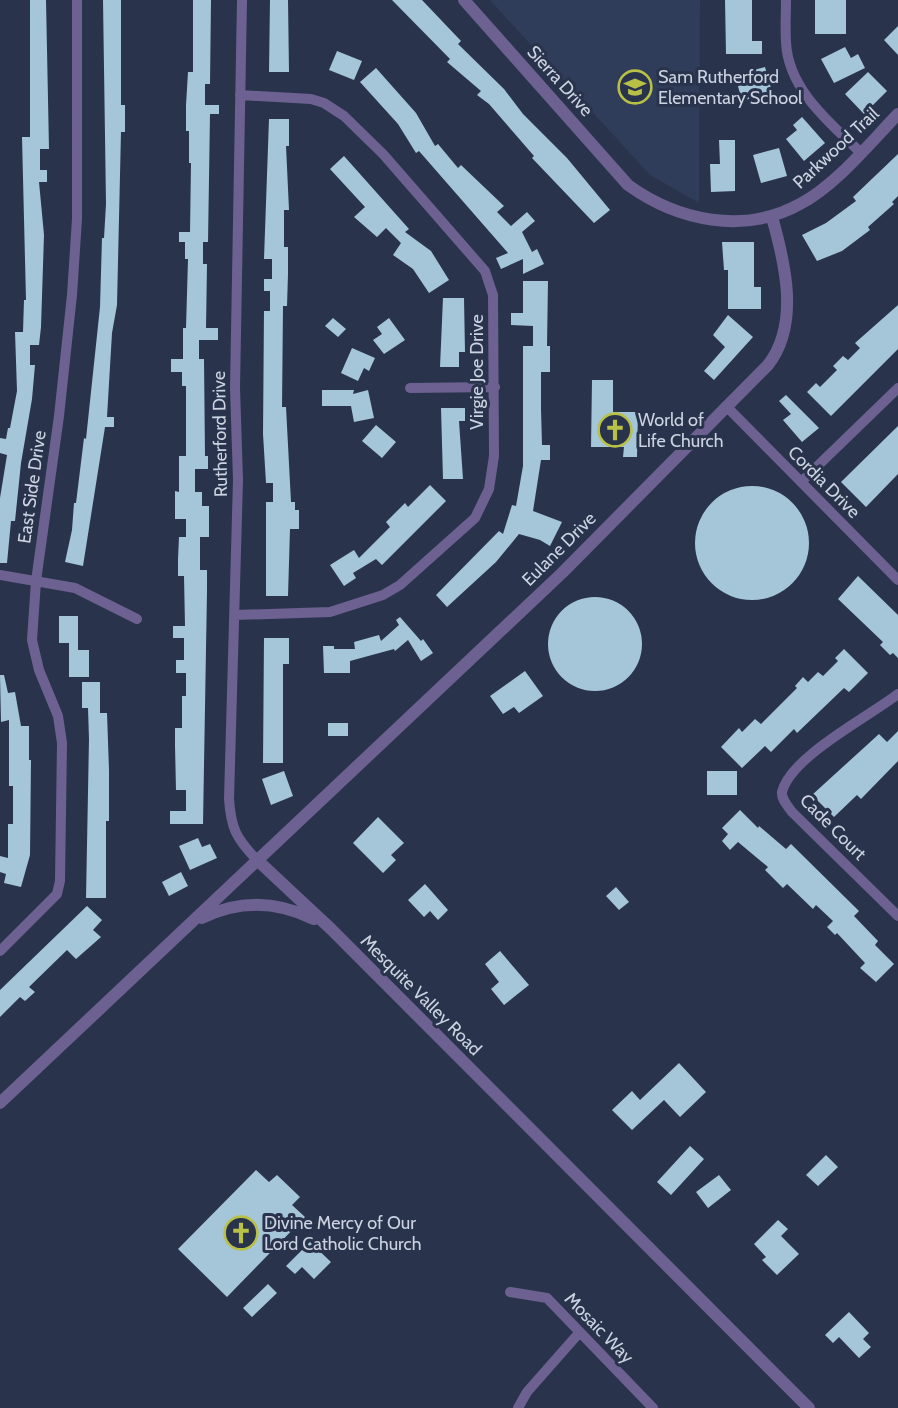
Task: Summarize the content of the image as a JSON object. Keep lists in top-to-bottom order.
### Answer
{
  "streets": {
    "street": [
      "Sierra Drive",
      "Parkwood Trail",
      "Virgie Joe Drive",
      "Rutherford Drive",
      "Cordia Drive",
      "East Side Drive",
      "Eulane Drive",
      "Cade Court",
      "Mesquite Valley Road",
      "Mosaic Way"
    ]
  },
  "crossings": [
    ["Sierra Drive", "Parkwood Trail"],
    ["Parkwood Trail", "Eulane Drive"],
    ["Virgie Joe Drive", "Rutherford Drive"],
    ["Rutherford Drive", "Eulane Drive"],
    ["Rutherford Drive", "Mesquite Valley Road"],
    ["Cordia Drive", "Eulane Drive"],
    ["Eulane Drive", "Mesquite Valley Road"]
  ],
  "places": {
    "school or university": ["Sam Rutherford Elementary School"],
    "church": ["World of Life Church", "Divine Mercy of Our Lord Catholic Church"]
  }
}
